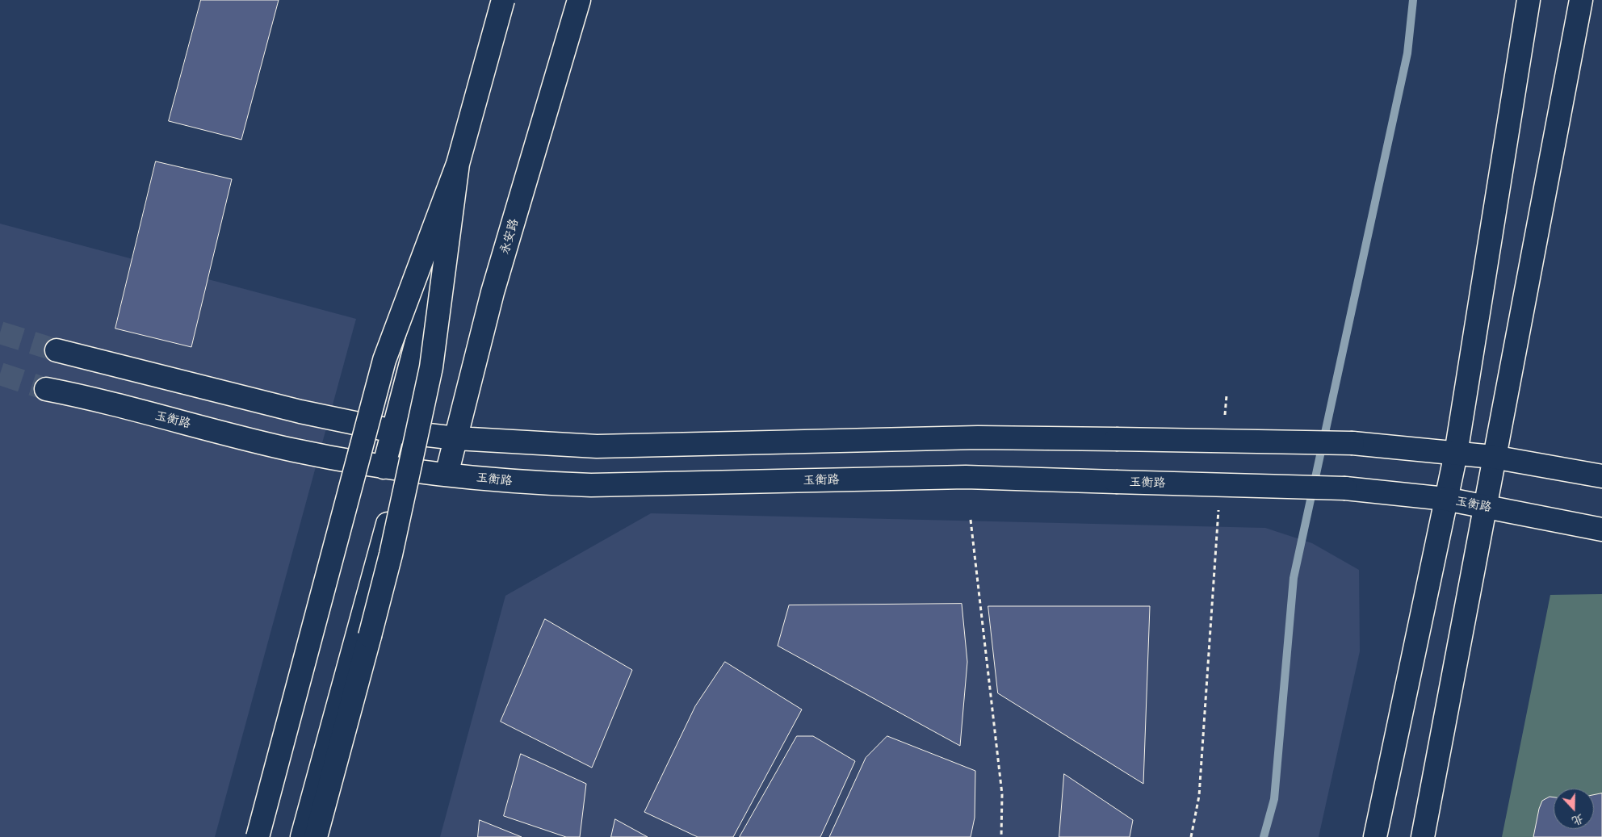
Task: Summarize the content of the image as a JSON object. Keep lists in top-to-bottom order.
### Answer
{
  "streets": {
    "street": ["永安路", "玉衡路"]
  },
  "crossings": [
    ["永安路", "玉衡路"]
  ],
  "north": "bottom"
}
